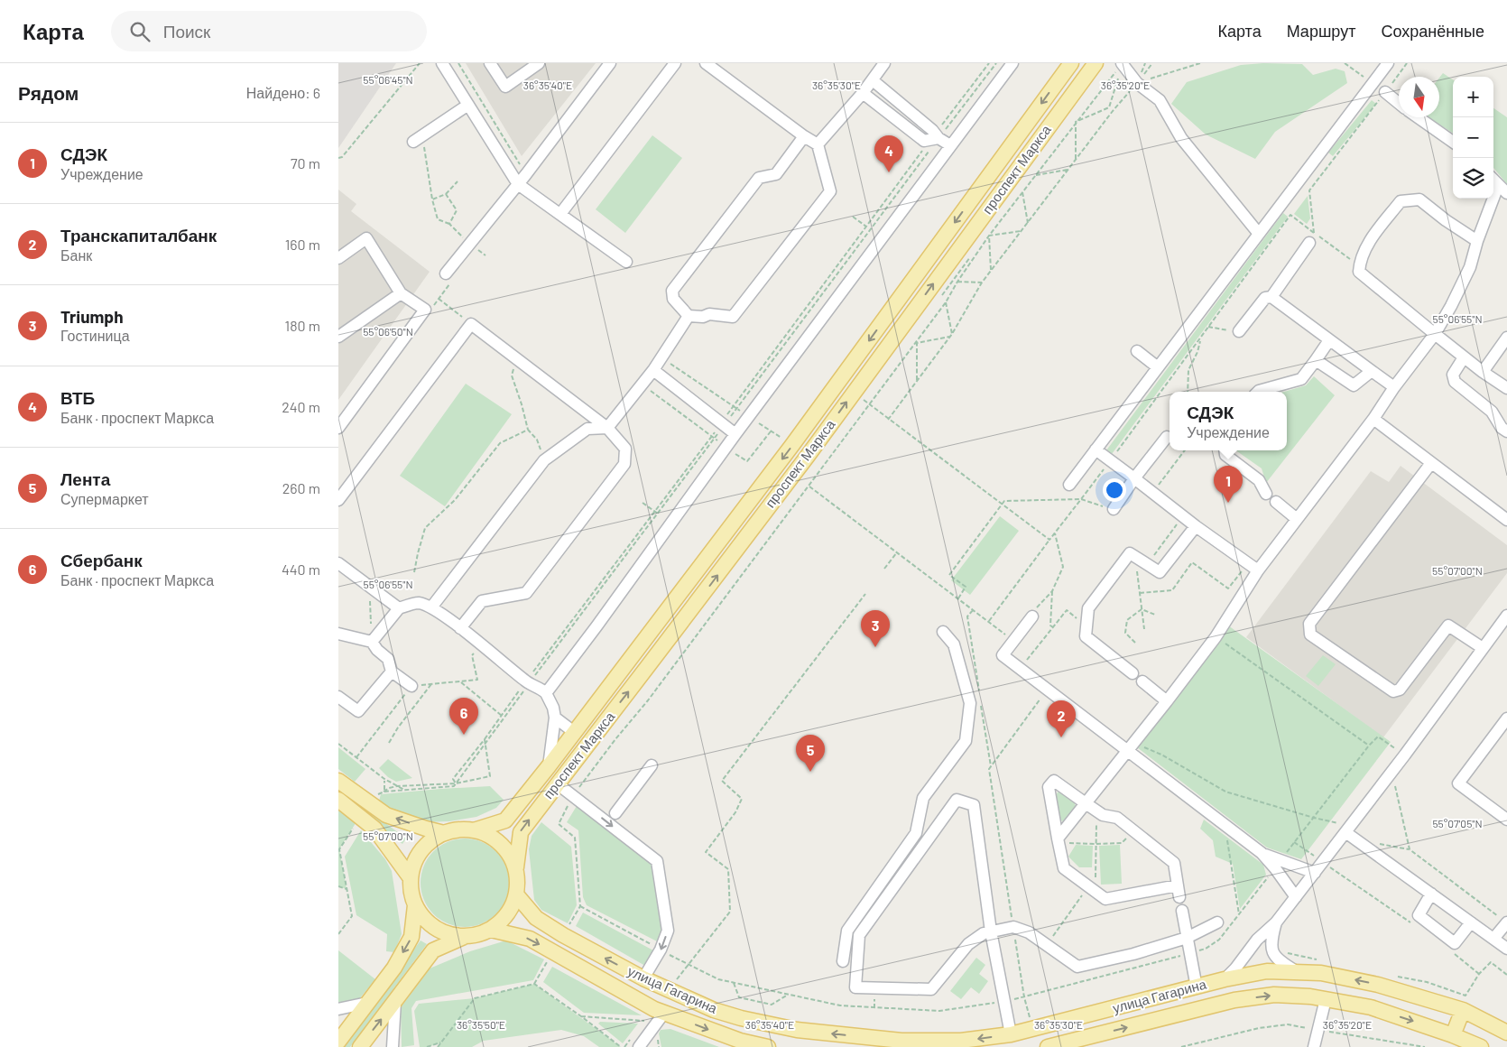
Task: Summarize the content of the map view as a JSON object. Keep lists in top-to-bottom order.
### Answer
{
  "streets": {
    "main road": ["проспект Маркса", "улица Гагарина"]
  },
  "crossings": [
    ["проспект Маркса", "улица Гагарина"]
  ],
  "north": "bottom",
  "page": {
    "header": "Карта",
    "search": "Поиск",
    "nav": ["Карта", "Маршрут", "Сохранённые"],
    "heading": ["Рядом", "Найдено: 6"],
    "map_buttons": ["+", "−"],
    "list": [
      {
        "mark": "1",
        "name": "СДЭК",
        "note": "Учреждение",
        "value": "70 m"
      },
      {
        "mark": "2",
        "name": "Транскапиталбанк",
        "note": "Банк",
        "value": "160 m"
      },
      {
        "mark": "3",
        "name": "Triumph",
        "note": "Гостиница",
        "value": "180 m"
      },
      {
        "mark": "4",
        "name": "ВТБ",
        "note": "Банк · проспект Маркса",
        "value": "240 m"
      },
      {
        "mark": "5",
        "name": "Лента",
        "note": "Супермаркет",
        "value": "260 m"
      },
      {
        "mark": "6",
        "name": "Сбербанк",
        "note": "Банк · проспект Маркса",
        "value": "440 m"
      }
    ],
    "pins": [
      "4",
      "1",
      "3",
      "6",
      "2",
      "5"
    ],
    "popup": ["СДЭК", "Учреждение"]
  },
  "coordinates": [
    "55°06'45\"N",
    "36°35'40\"E",
    "36°35'30\"E",
    "36°35'20\"E",
    "55°06'55\"N",
    "55°06'50\"N",
    "55°07'00\"N",
    "55°07'05\"N",
    "36°35'50\"E"
  ]
}
